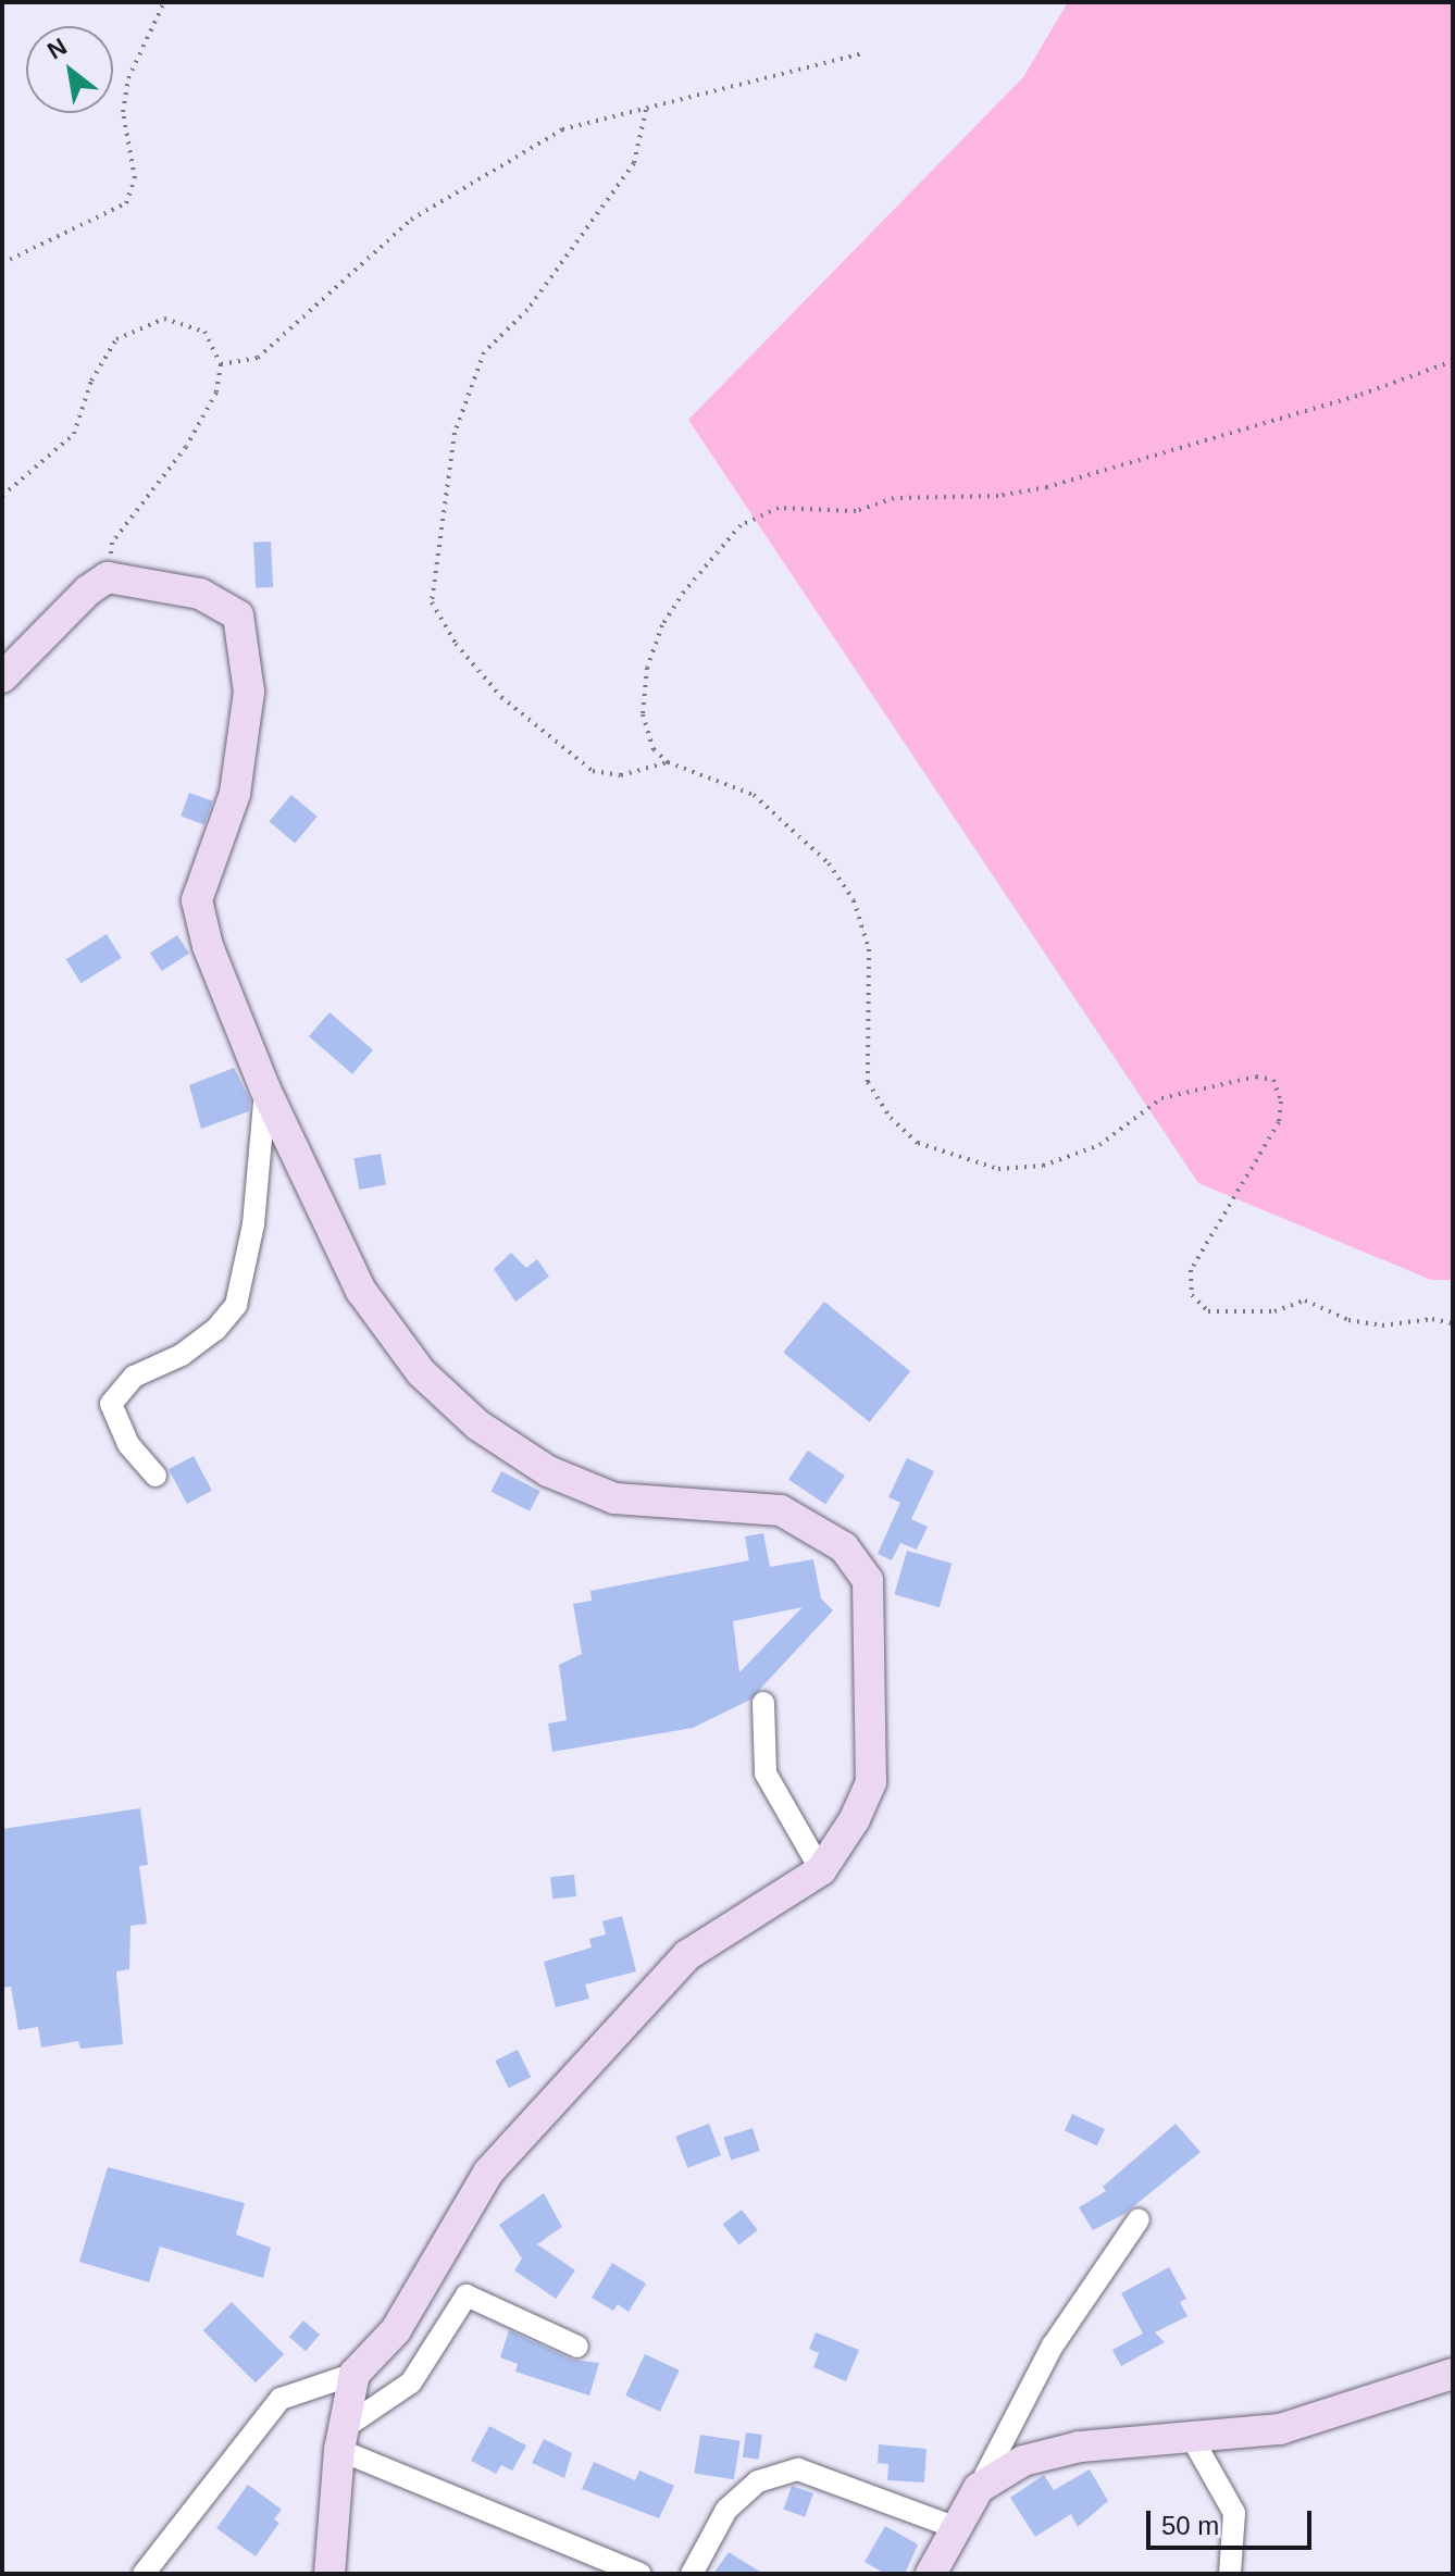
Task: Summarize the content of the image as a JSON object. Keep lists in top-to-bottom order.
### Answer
{
  "scale_bar": "50 m",
  "north": "top left"
}
